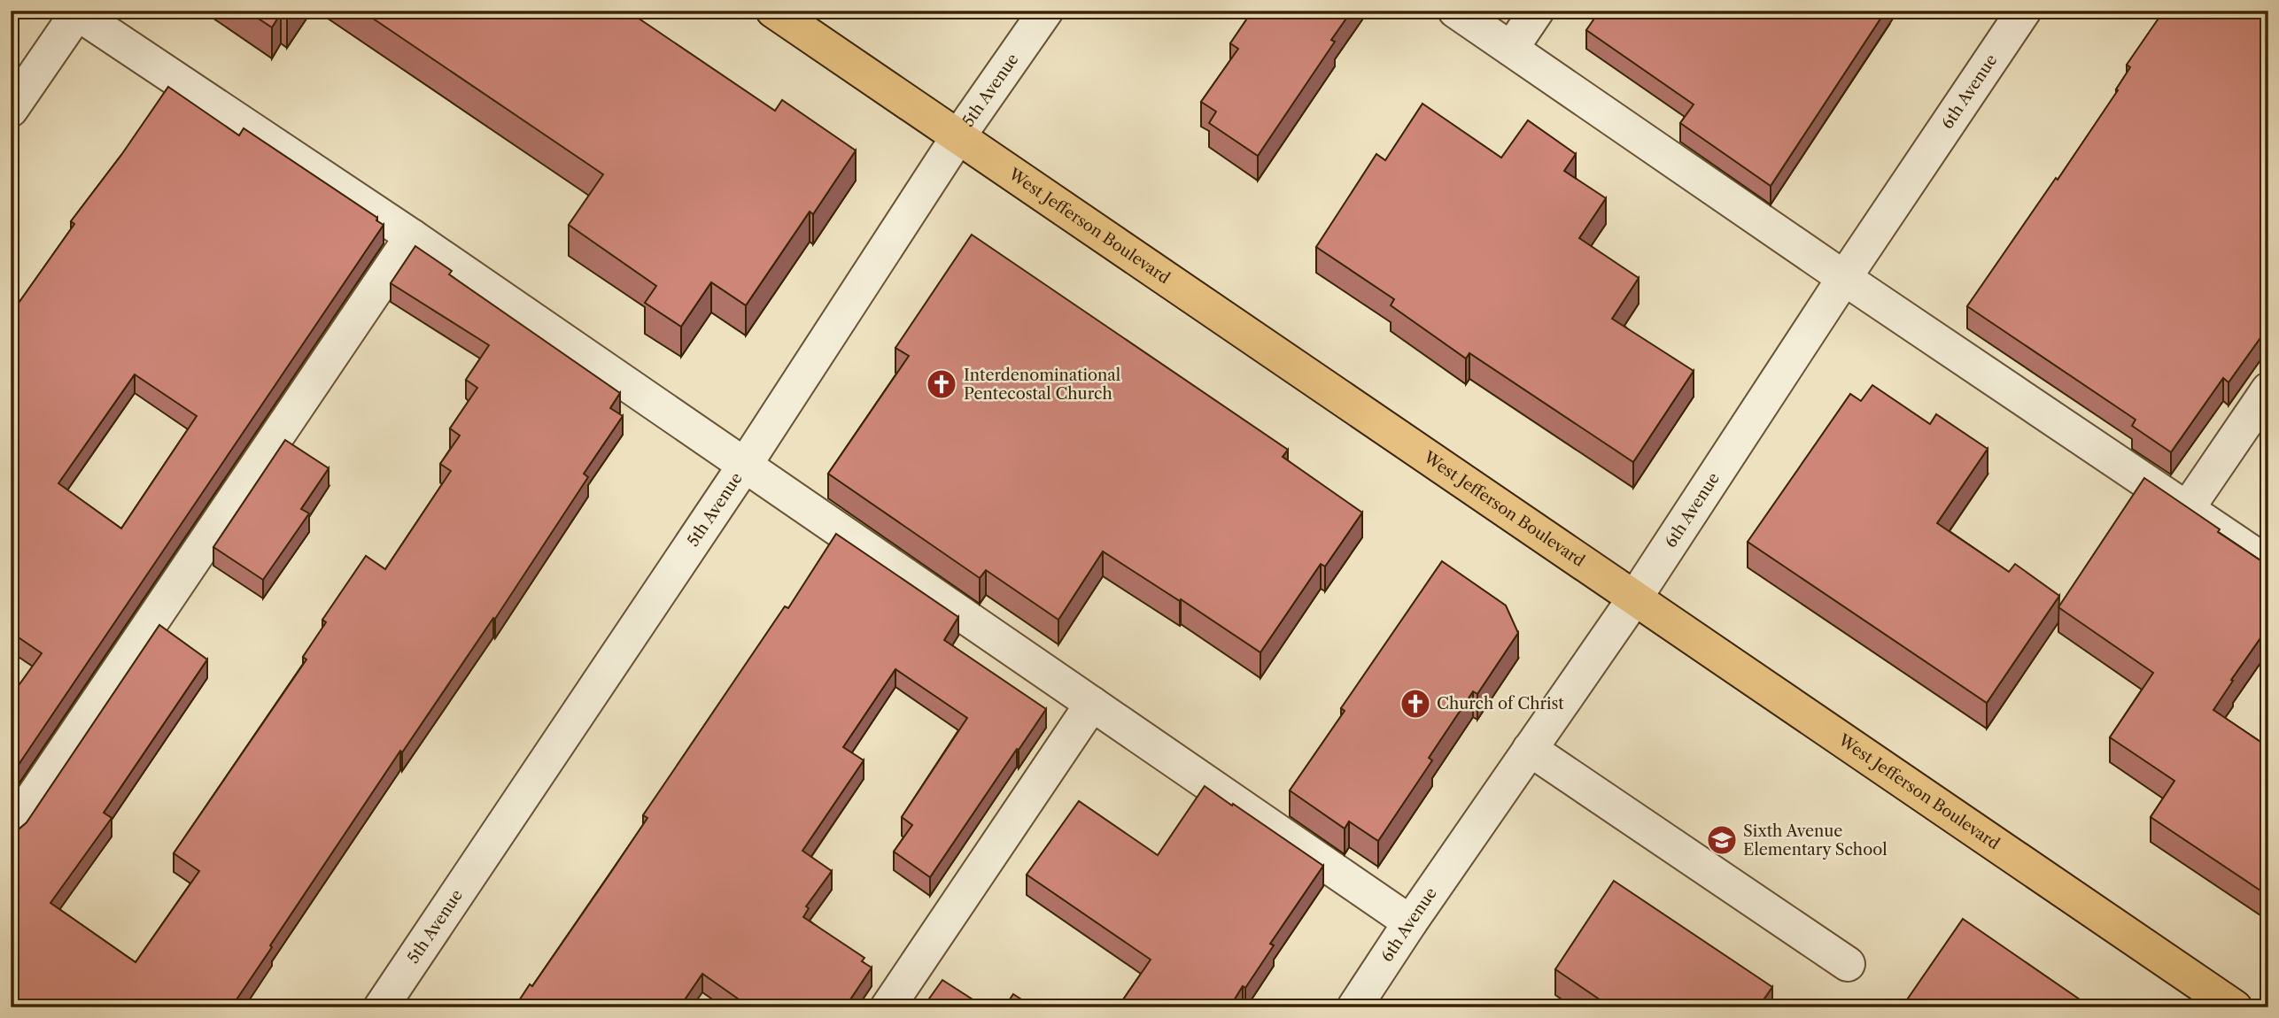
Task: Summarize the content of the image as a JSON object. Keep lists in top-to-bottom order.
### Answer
{
  "streets": {
    "main road": ["West Jefferson Boulevard"],
    "street": ["5th Avenue", "6th Avenue"]
  },
  "crossings": [
    ["5th Avenue", "West Jefferson Boulevard"],
    ["6th Avenue", "West Jefferson Boulevard"]
  ],
  "places": {
    "church": ["Interdenominational Pentecostal Church", "Church of Christ"],
    "school or university": ["Sixth Avenue Elementary School"]
  }
}
